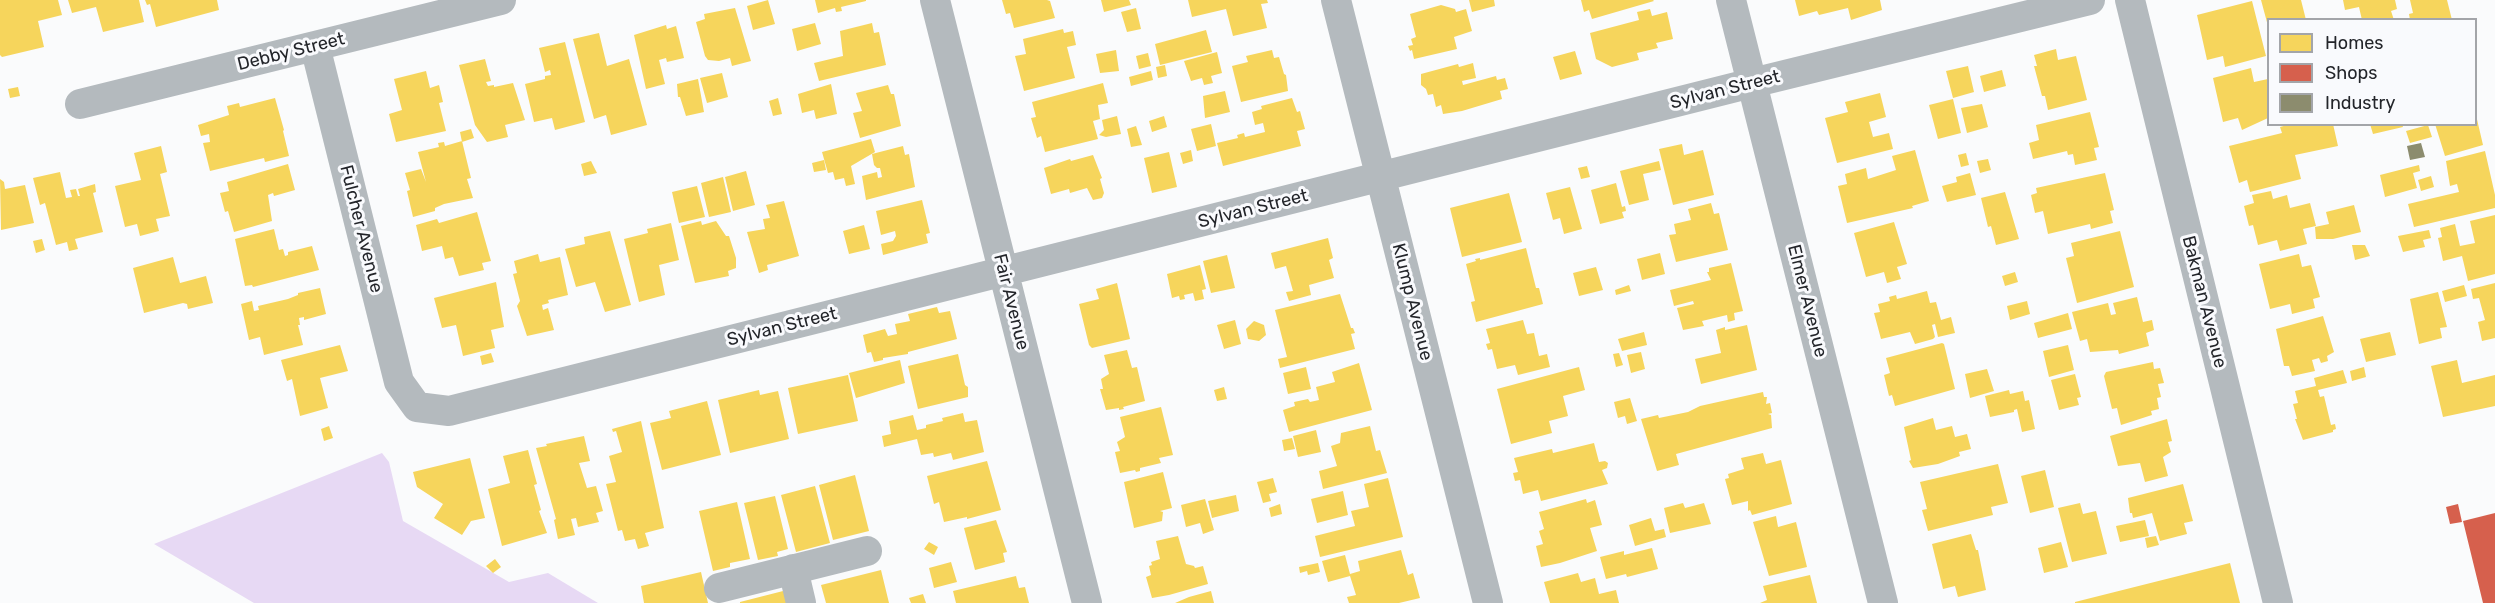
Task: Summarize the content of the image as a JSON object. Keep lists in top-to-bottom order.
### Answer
{
  "streets": {
    "street": [
      "Debby Street",
      "Sylvan Street",
      "Fulcher Avenue",
      "Elmer Avenue",
      "Fair Avenue",
      "Klump Avenue",
      "Bakman Avenue"
    ]
  },
  "crossings": [
    ["Debby Street", "Fulcher Avenue"],
    ["Sylvan Street", "Fulcher Avenue"],
    ["Sylvan Street", "Elmer Avenue"],
    ["Sylvan Street", "Fair Avenue"],
    ["Sylvan Street", "Klump Avenue"]
  ],
  "legend": ["Homes", "Shops", "Industry"]
}
